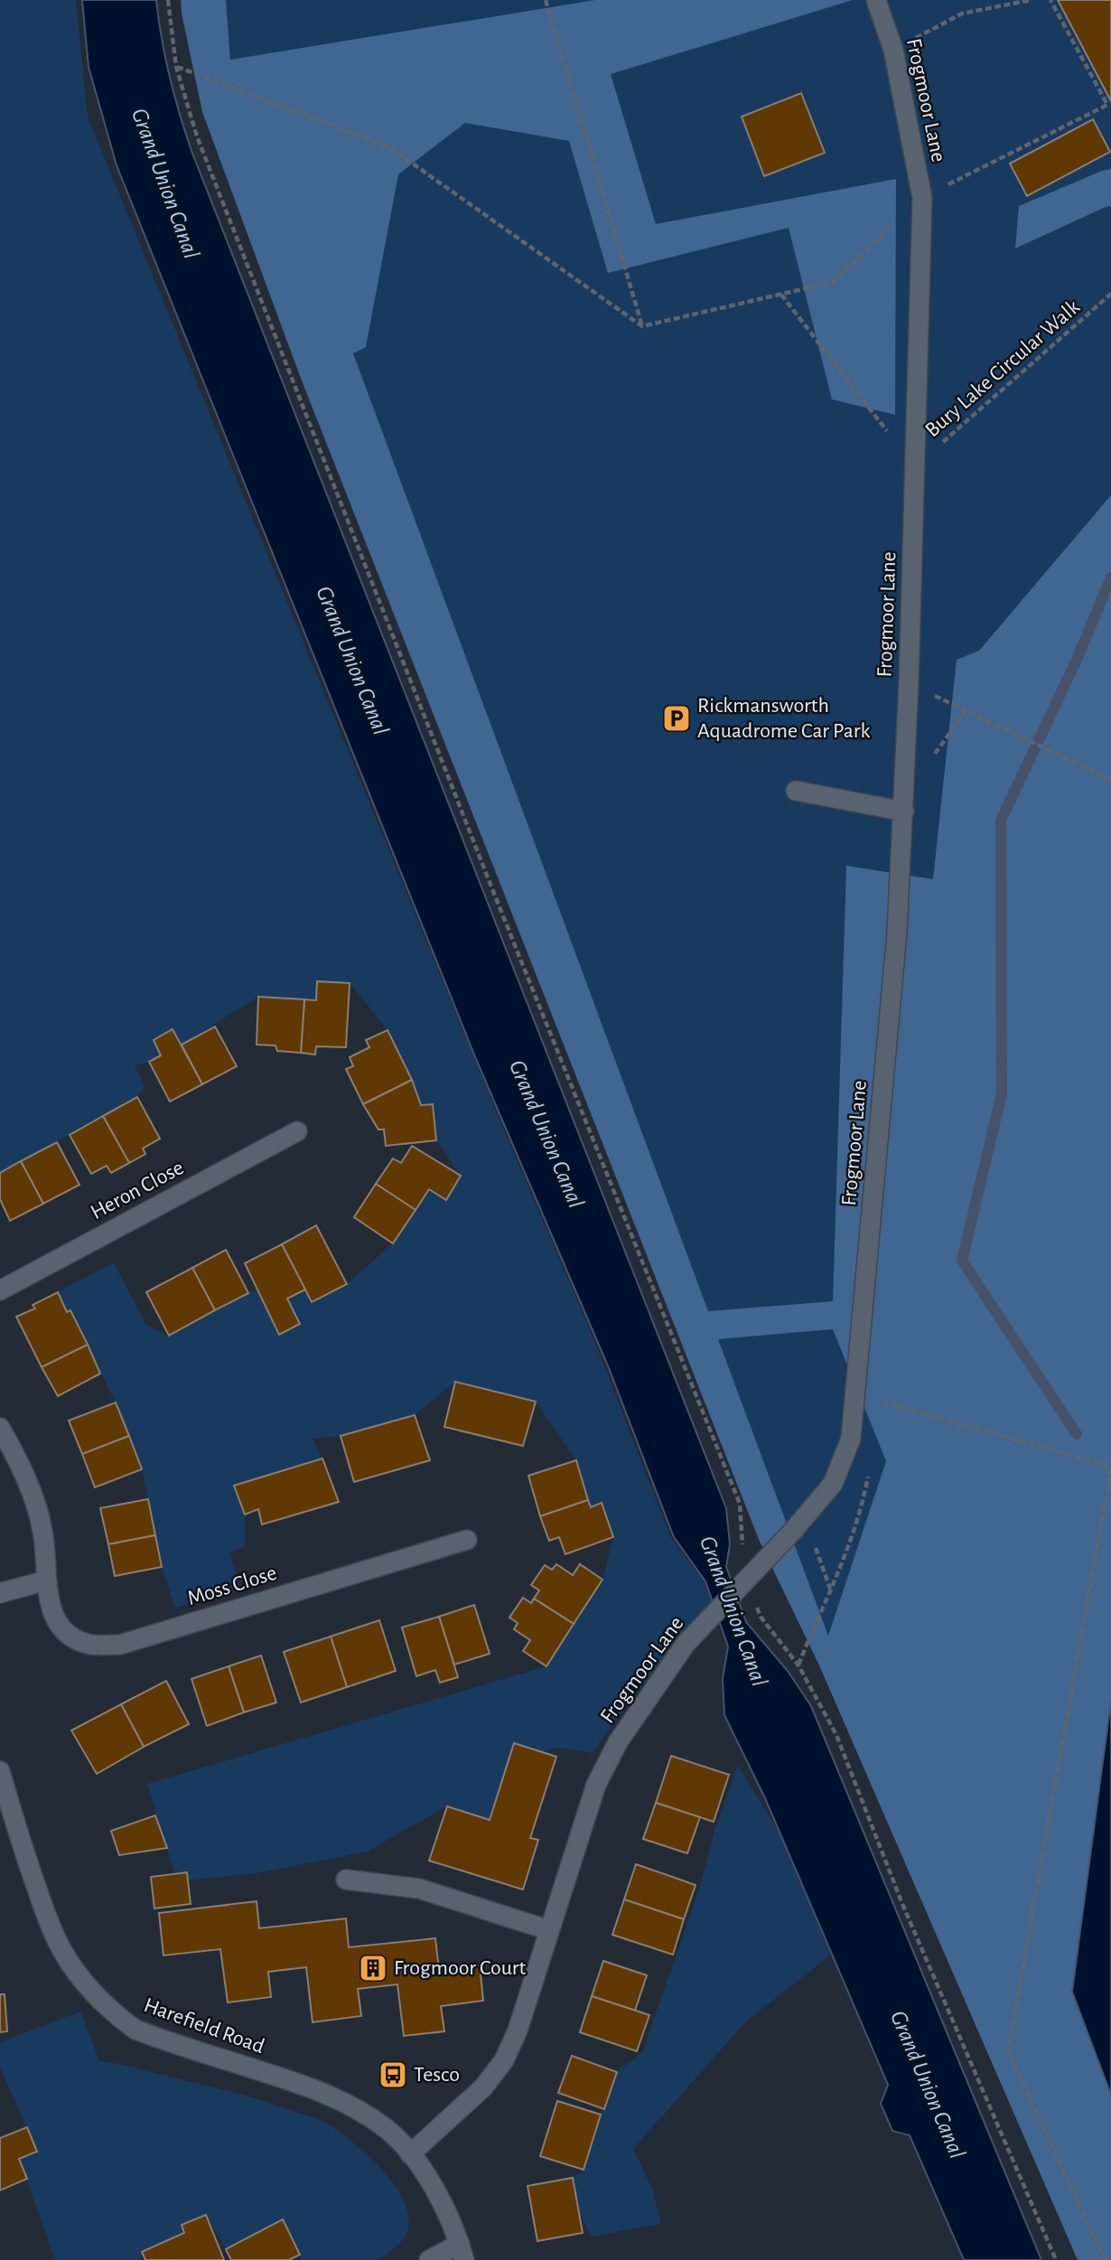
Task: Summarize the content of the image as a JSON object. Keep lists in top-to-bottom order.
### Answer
{
  "streets": {
    "street": [
      "Frogmoor Lane",
      "Heron Close",
      "Moss Close",
      "Harefield Road"
    ],
    "path": ["Bury Lake Circular Walk"]
  },
  "crossings": [
    ["Frogmoor Lane", "Bury Lake Circular Walk"],
    ["Frogmoor Lane", "Harefield Road"]
  ],
  "water": ["Grand Union Canal"],
  "places": {
    "parking": ["Rickmansworth Aquadrome Car Park"],
    "building": ["Frogmoor Court"],
    "bus stop": ["Tesco"]
  }
}
